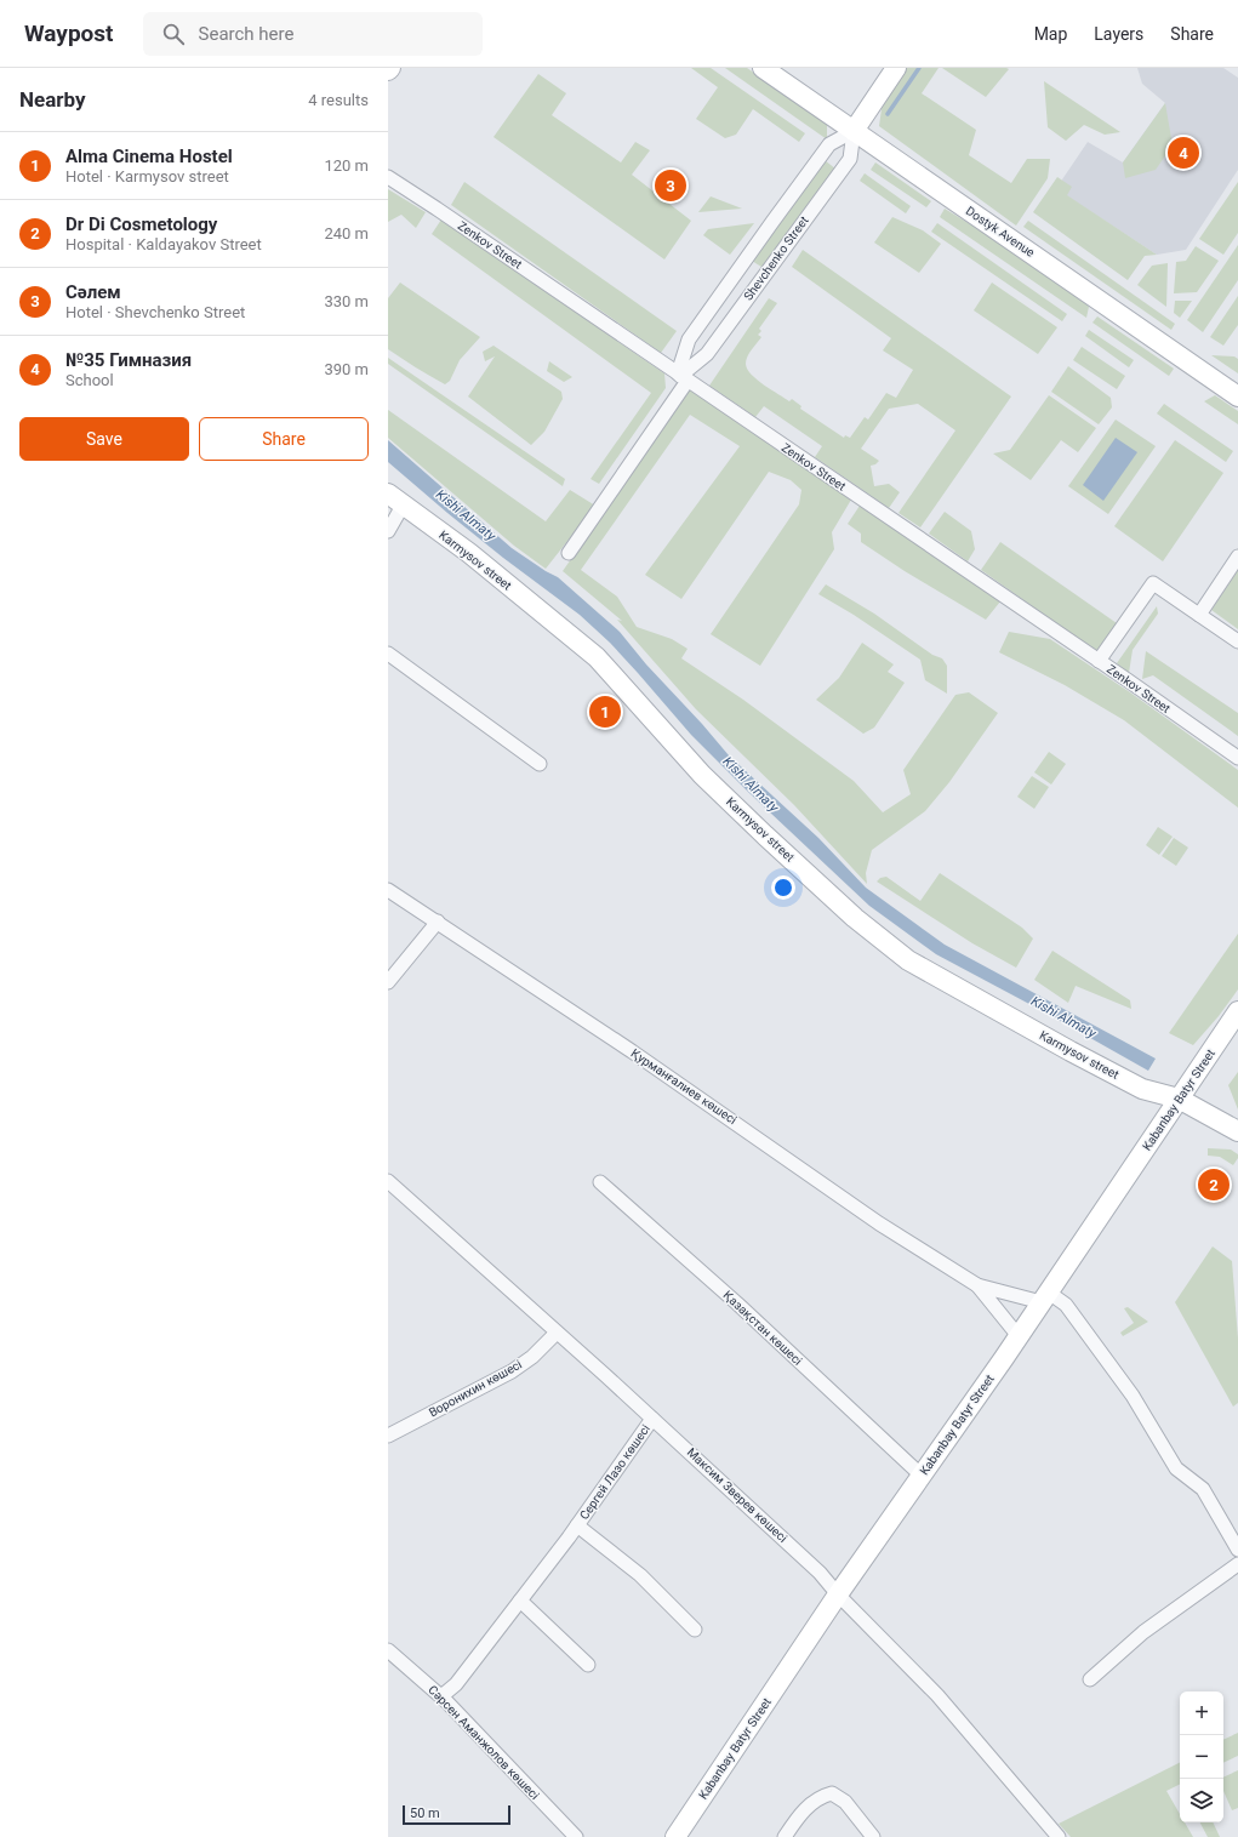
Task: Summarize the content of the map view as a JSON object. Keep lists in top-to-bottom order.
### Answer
{
  "streets": {
    "street": [
      "Dostyk Avenue",
      "Zenkov Street",
      "Shevchenko Street",
      "Karmysov street",
      "Қурманғалиев көшесі",
      "Kabanbay Batyr Street",
      "Қазақстан көшесі",
      "Воронихин көшесі",
      "Сергей Лазо көшесі",
      "Максим Зверев көшесі",
      "Сәрсен Аманжолов көшесі"
    ]
  },
  "crossings": [
    ["Dostyk Avenue", "Shevchenko Street"],
    ["Zenkov Street", "Shevchenko Street"],
    ["Karmysov street", "Kabanbay Batyr Street"],
    ["Kabanbay Batyr Street", "Қазақстан көшесі"],
    ["Kabanbay Batyr Street", "Максим Зверев көшесі"],
    ["Воронихин көшесі", "Максим Зверев көшесі"],
    ["Сергей Лазо көшесі", "Максим Зверев көшесі"],
    ["Сергей Лазо көшесі", "Сәрсен Аманжолов көшесі"]
  ],
  "water": ["Kіshі Almaty"],
  "scale_bar": "50 m",
  "page": {
    "header": "Waypost",
    "search": "Search here",
    "nav": ["Map", "Layers", "Share"],
    "heading": ["Nearby", "4 results"],
    "list": [
      {
        "mark": "1",
        "name": "Alma Cinema Hostel",
        "note": "Hotel · Karmysov street",
        "value": "120 m"
      },
      {
        "mark": "2",
        "name": "Dr Di Cosmetology",
        "note": "Hospital · Kaldayakov Street",
        "value": "240 m"
      },
      {
        "mark": "3",
        "name": "Сәлем",
        "note": "Hotel · Shevchenko Street",
        "value": "330 m"
      },
      {
        "mark": "4",
        "name": "№35 Гимназия",
        "note": "School",
        "value": "390 m"
      }
    ],
    "pins": [
      "4",
      "3",
      "1",
      "2"
    ],
    "buttons": ["Save", "Share"],
    "map_buttons": ["+", "−"],
    "scale": "50 m"
  }
}
